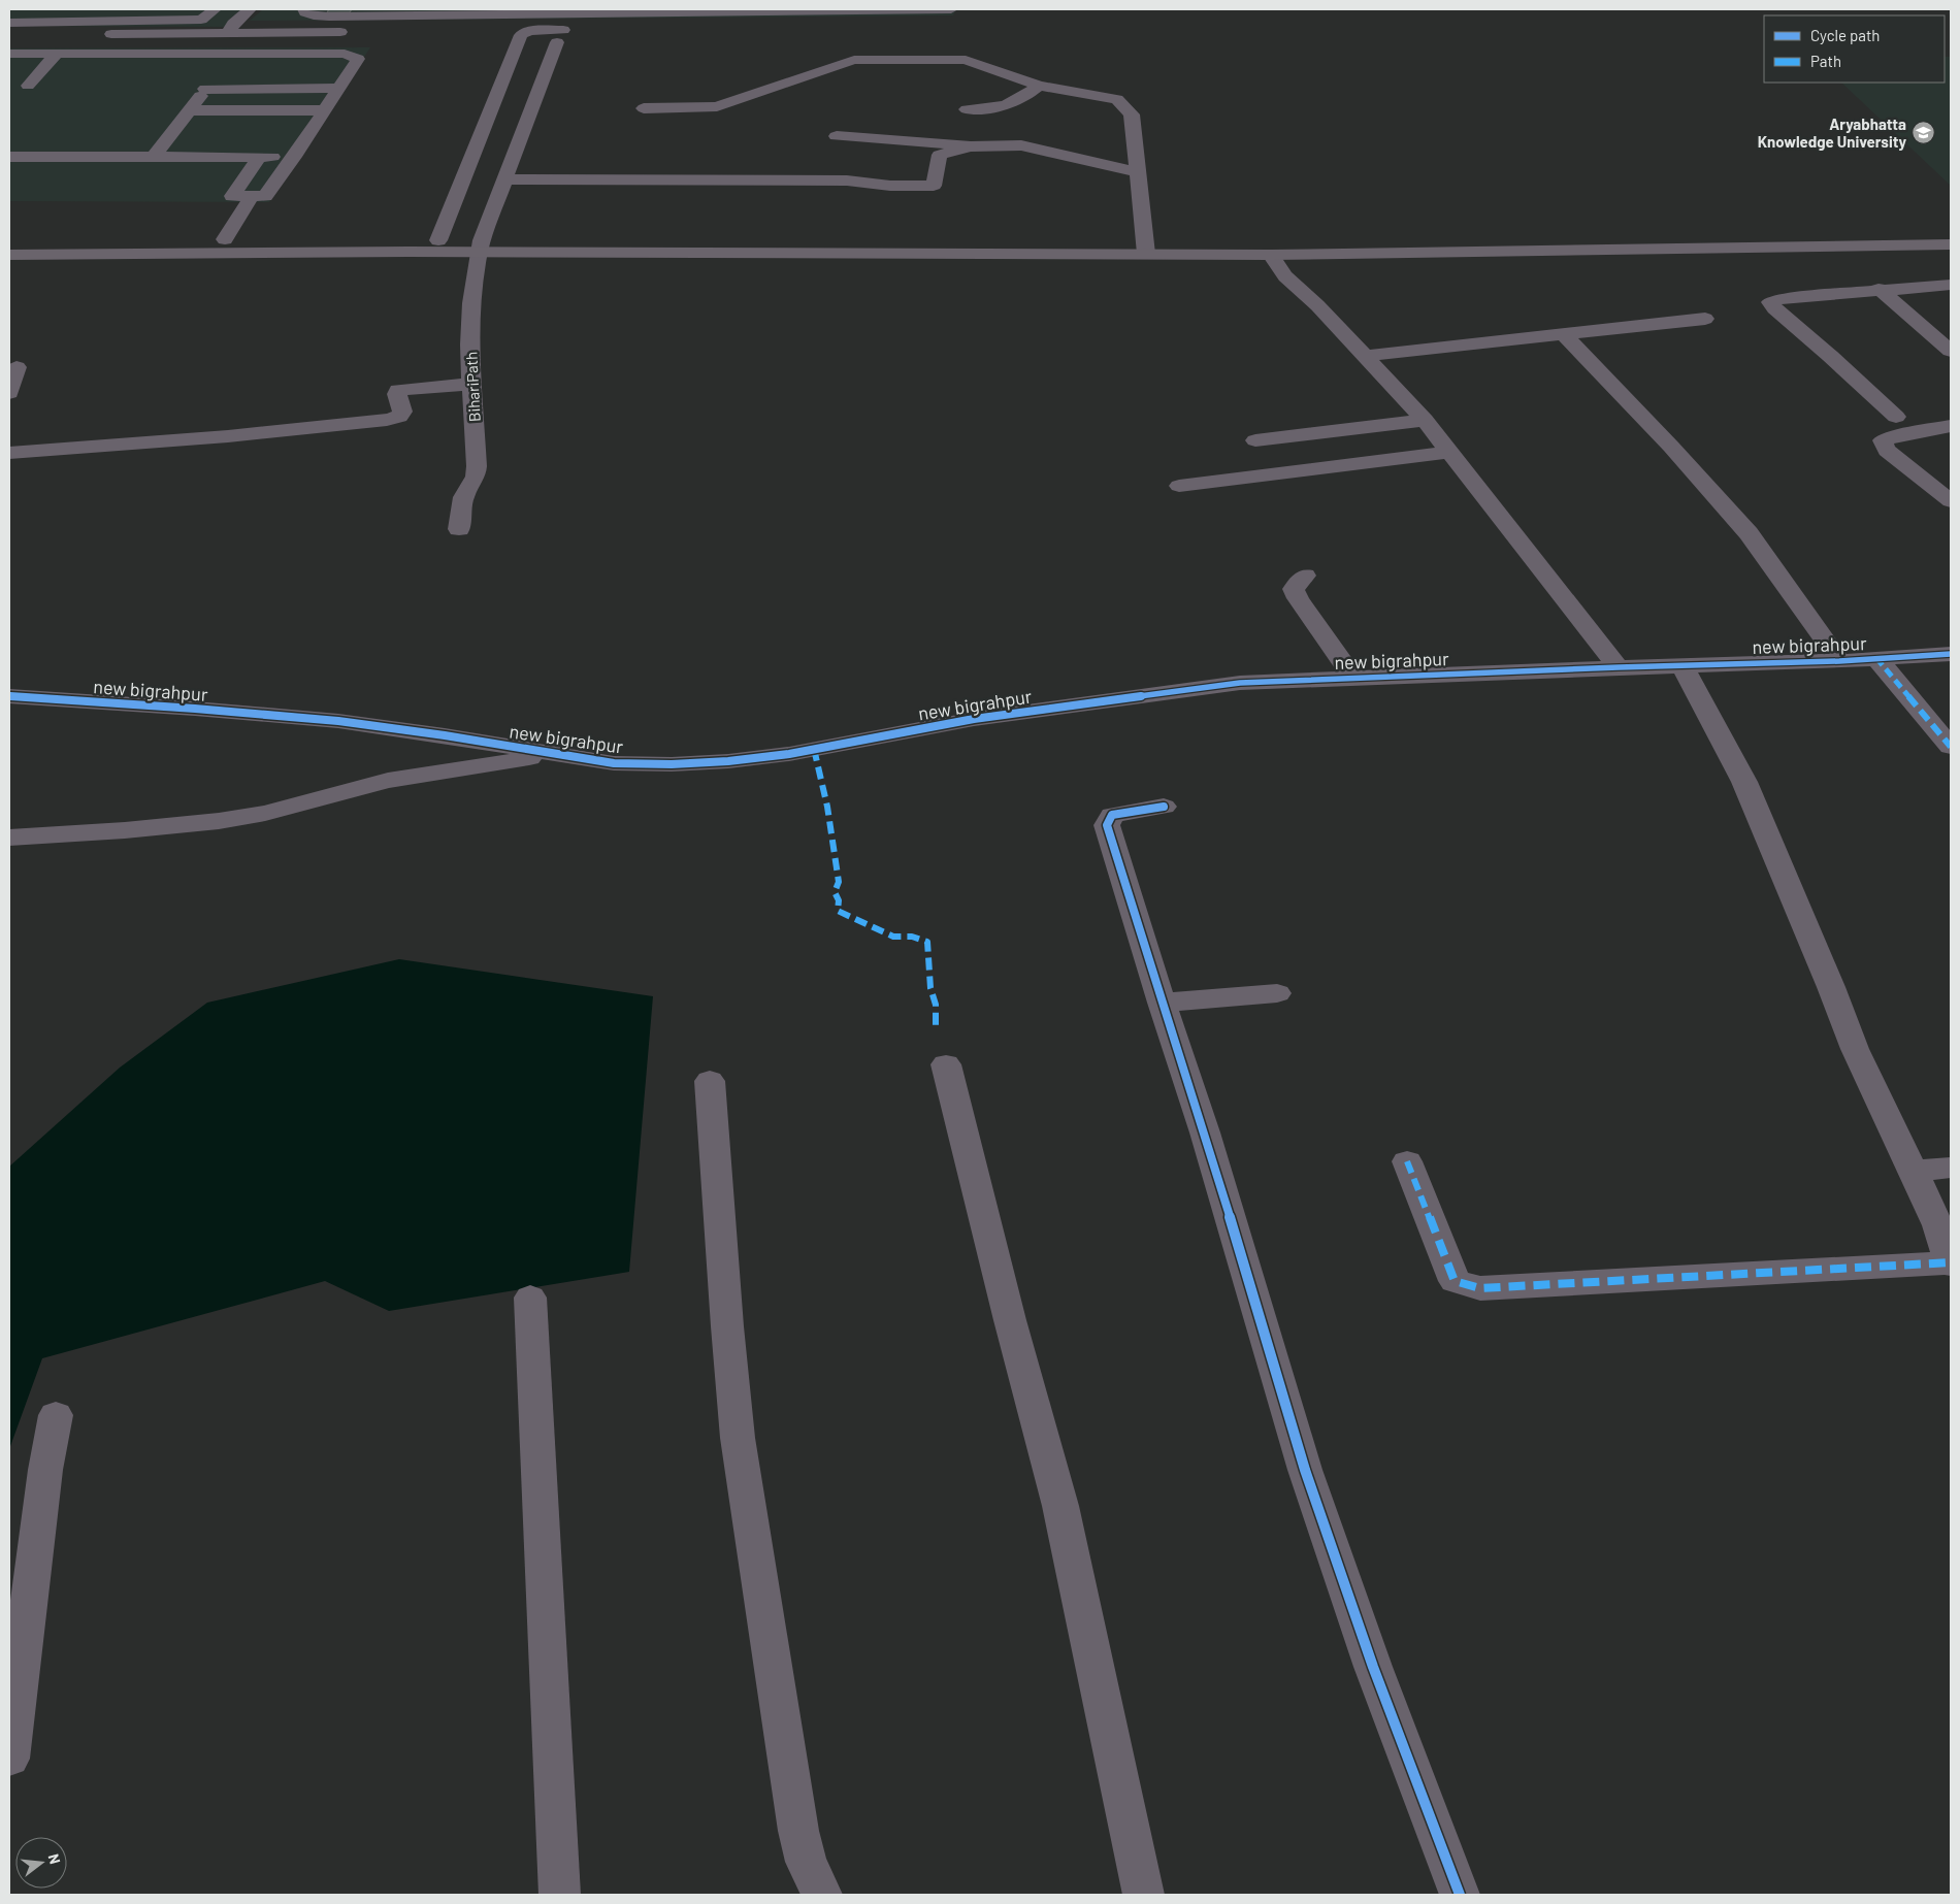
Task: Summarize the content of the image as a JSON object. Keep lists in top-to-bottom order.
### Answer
{
  "streets": {
    "street": ["BihariPath", "new bigrahpur"]
  },
  "places": {
    "school or university": ["Aryabhatta Knowledge University"]
  },
  "legend": ["Cycle path", "Path"],
  "north": "right"
}
